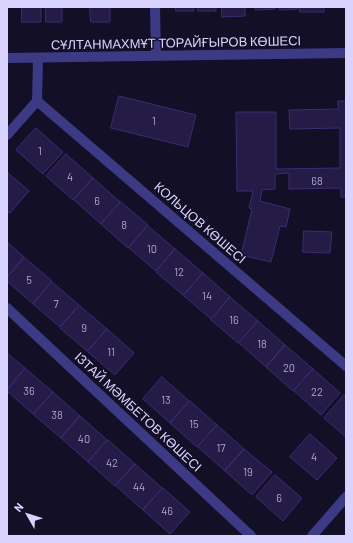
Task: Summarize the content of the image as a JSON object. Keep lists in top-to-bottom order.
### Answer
{
  "streets": {
    "street": ["СҰЛТАНМАХМҰТ ТОРАЙҒЫРОВ КӨШЕСІ", "КОЛЬЦОВ КӨШЕСІ", "ІЗТАЙ МӘМБЕТОВ КӨШЕСІ"]
  },
  "house_numbers": [
    "1",
    "1",
    "4",
    "68",
    "6",
    "8",
    "10",
    "12",
    "5",
    "14",
    "7",
    "16",
    "9",
    "18",
    "11",
    "20",
    "36",
    "22",
    "13",
    "38",
    "15",
    "40",
    "17",
    "4",
    "42",
    "19",
    "44",
    "6",
    "46"
  ],
  "north": "top left"
}
